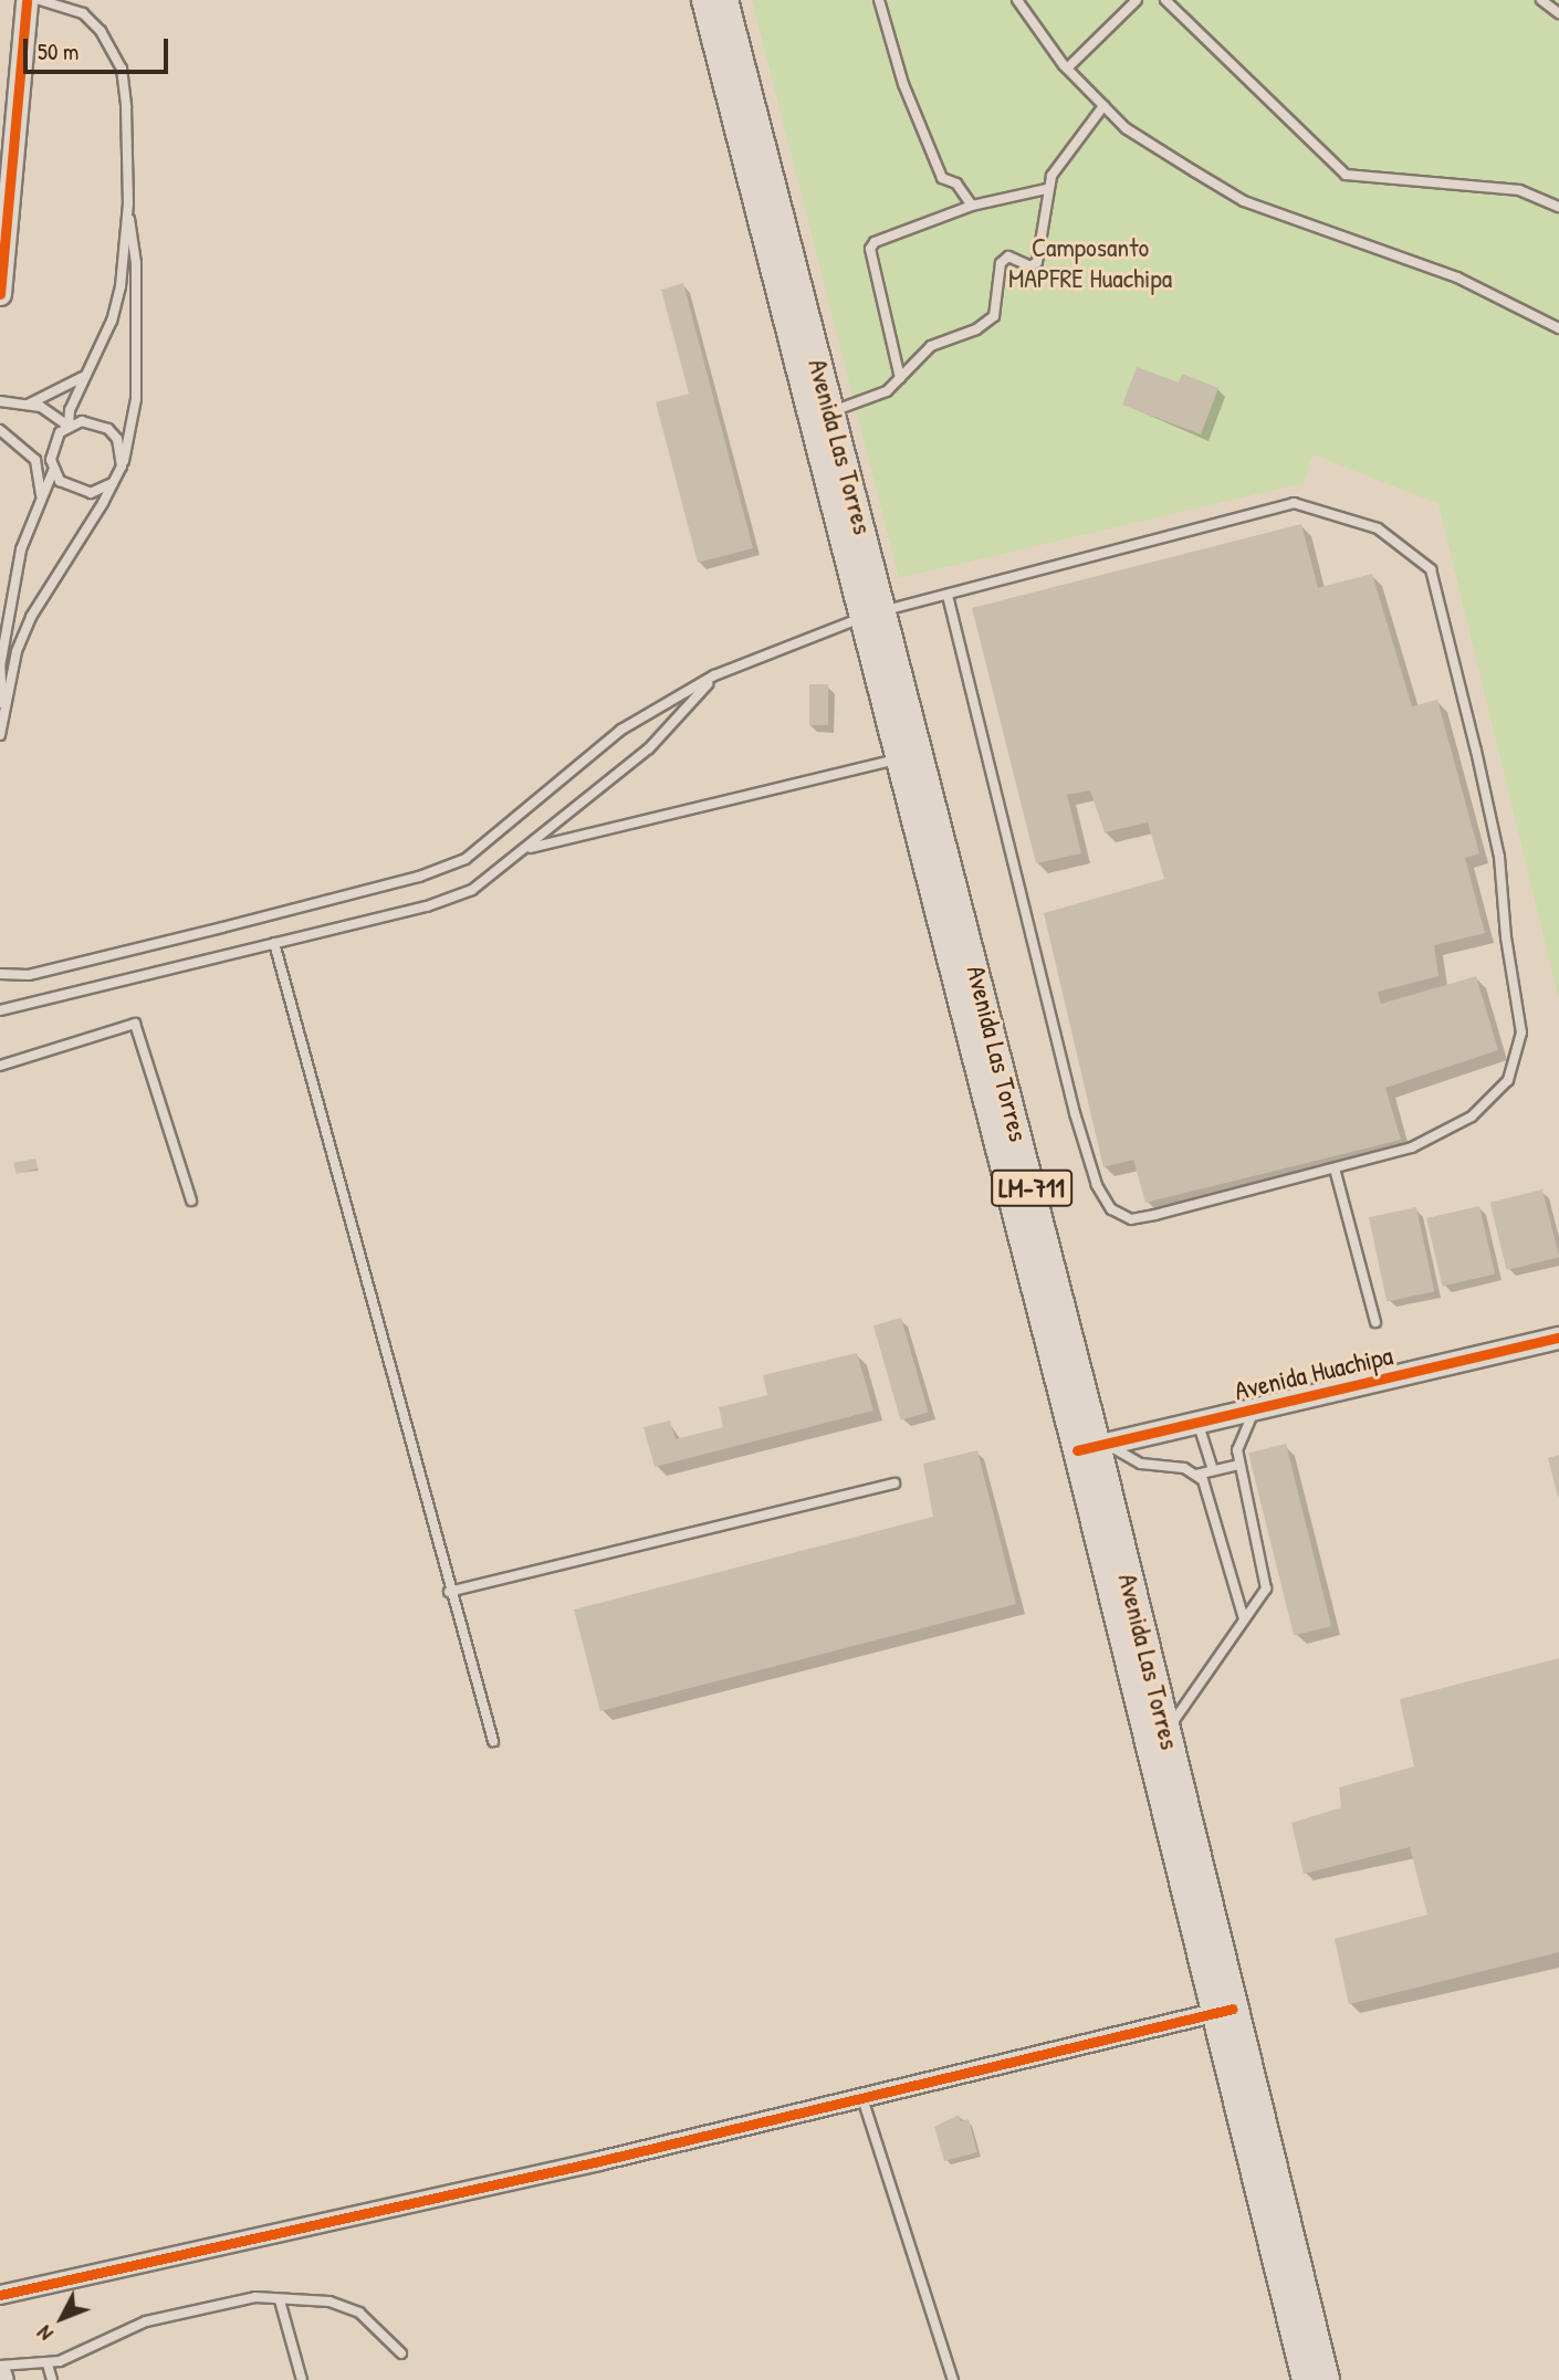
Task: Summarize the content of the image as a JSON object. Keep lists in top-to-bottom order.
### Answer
{
  "streets": {
    "main road": ["Avenida Las Torres", "LM-711"],
    "street": ["Avenida Huachipa"]
  },
  "crossings": [
    ["Avenida Las Torres", "Avenida Huachipa"]
  ],
  "parks": ["Camposanto MAPFRE Huachipa"],
  "scale_bar": "50 m",
  "north": "bottom left"
}
